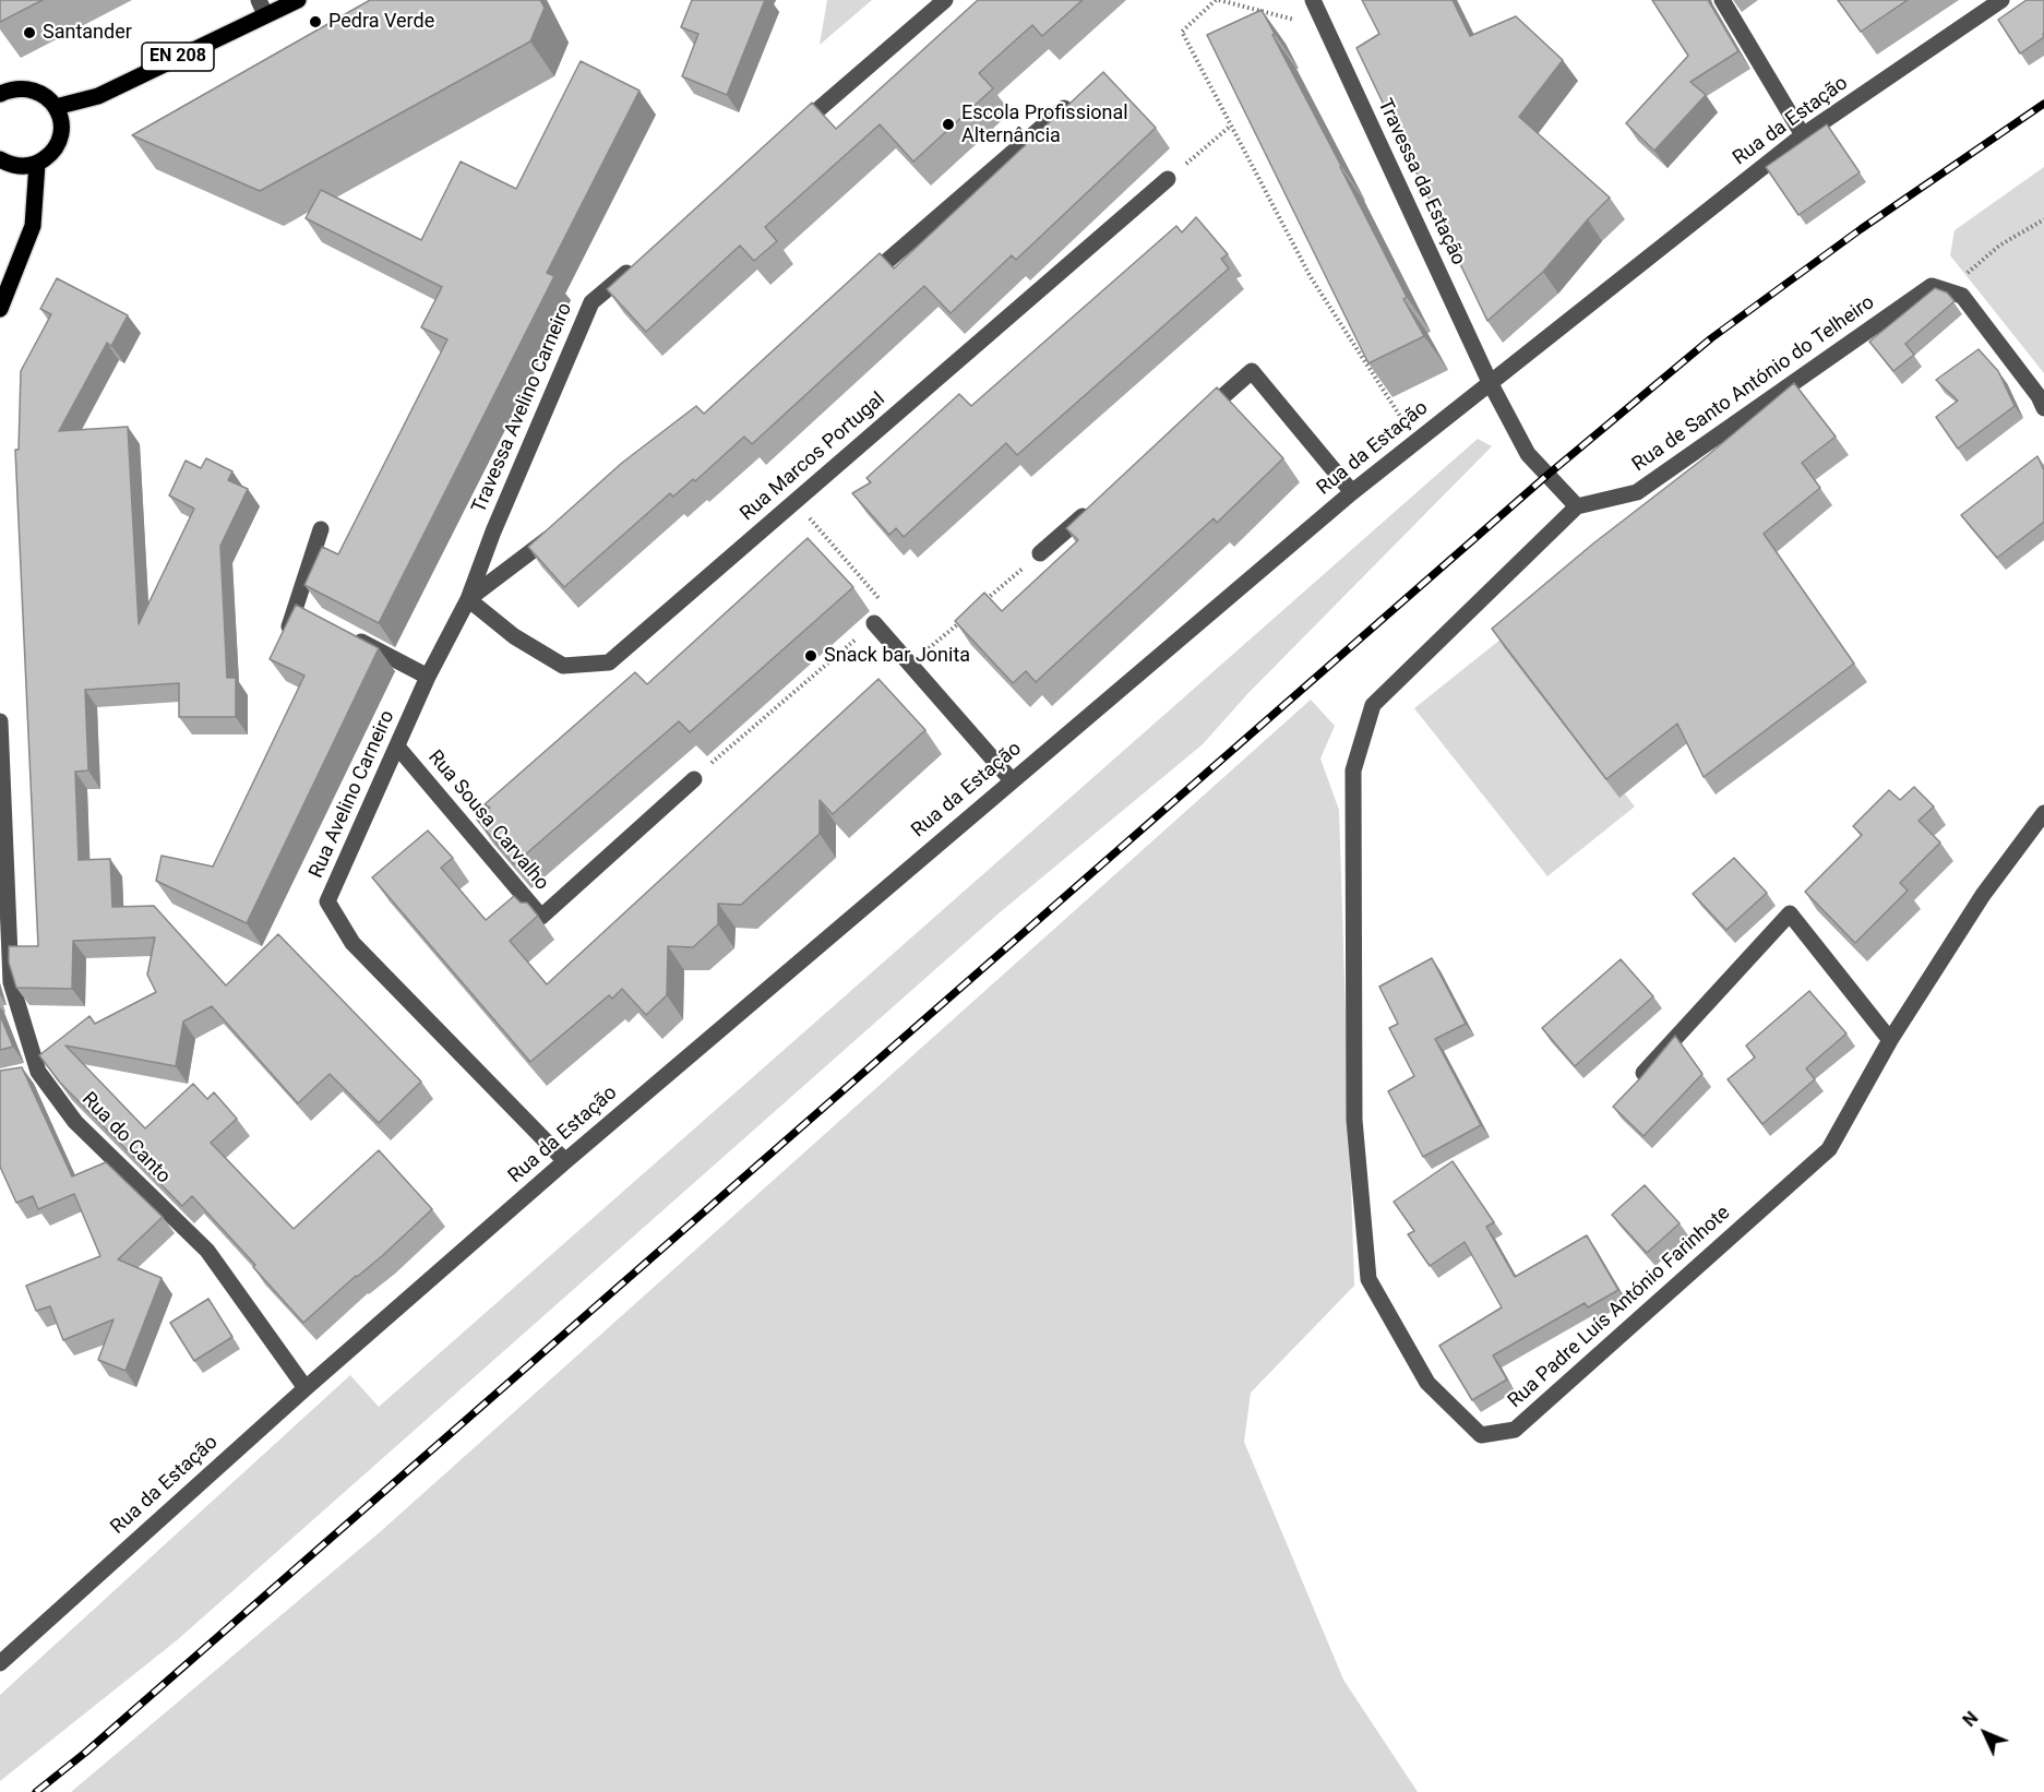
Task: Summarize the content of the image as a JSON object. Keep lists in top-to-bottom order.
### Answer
{
  "streets": {
    "main road": ["EN 208"],
    "street": [
      "Rua da Estação",
      "Travessa da Estação",
      "Rua de Santo António do Telheiro",
      "Travessa Avelino Carneiro",
      "Rua Marcos Portugal",
      "Rua Avelino Carneiro",
      "Rua Sousa Carvalho",
      "Rua do Canto",
      "Rua Padre Luís António Farinhote"
    ]
  },
  "crossings": [
    ["Rua da Estação", "Travessa da Estação"],
    ["Rua da Estação", "Rua Avelino Carneiro"],
    ["Rua da Estação", "Rua do Canto"],
    ["Rua de Santo António do Telheiro", "Rua Padre Luís António Farinhote"],
    ["Travessa Avelino Carneiro", "Rua Marcos Portugal"],
    ["Travessa Avelino Carneiro", "Rua Avelino Carneiro"],
    ["Rua Marcos Portugal", "Rua Avelino Carneiro"],
    ["Rua Avelino Carneiro", "Rua Sousa Carvalho"]
  ],
  "places": [
    "Pedra Verde",
    "Santander",
    "Escola Profissional Alternância",
    "Snack bar Jonita"
  ],
  "north": "top left"
}
